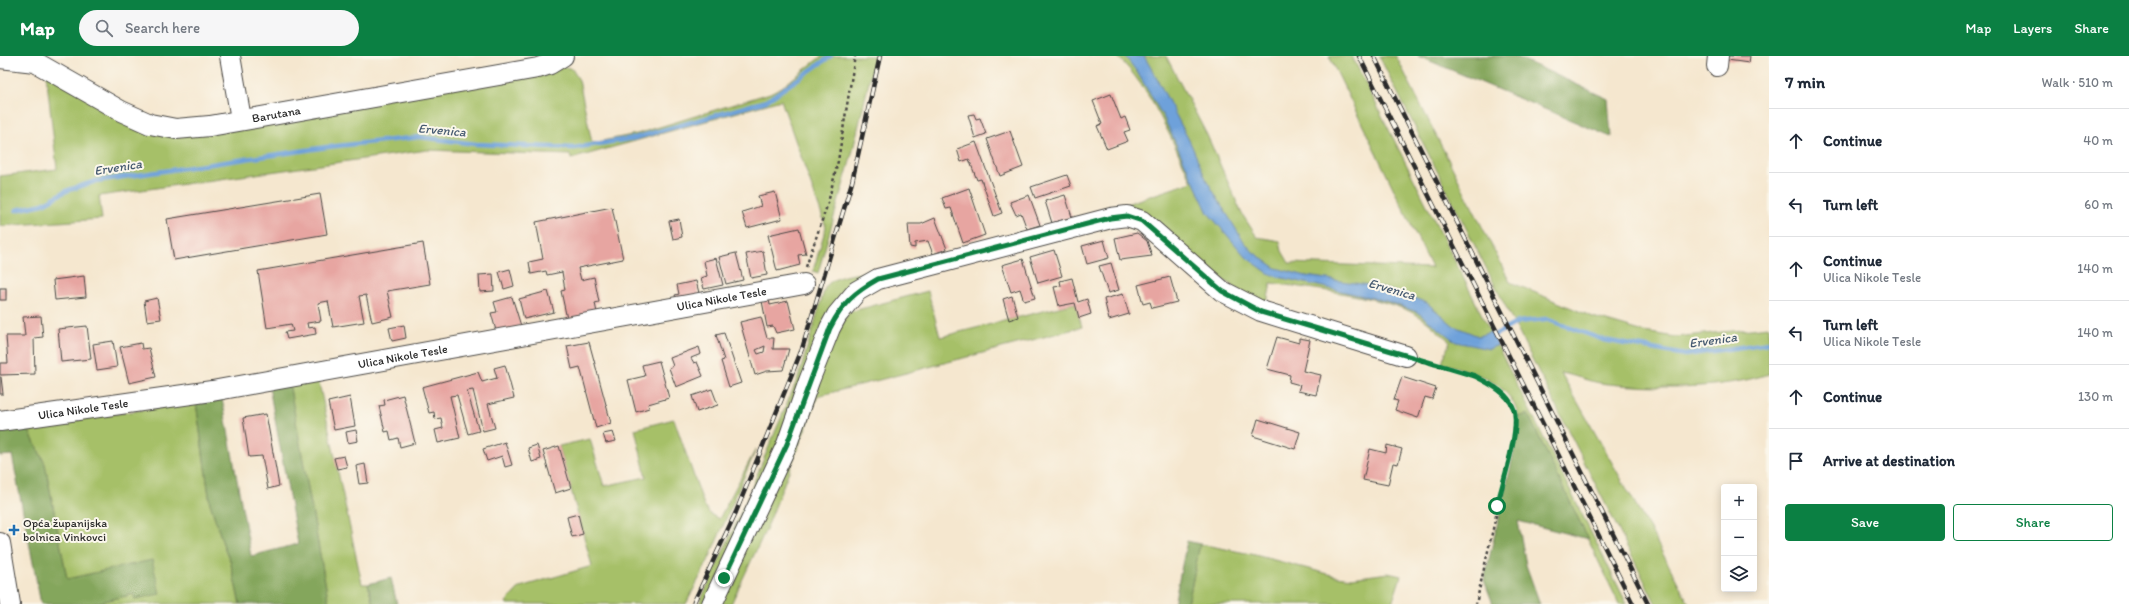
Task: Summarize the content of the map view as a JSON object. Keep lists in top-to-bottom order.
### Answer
{
  "streets": {
    "street": ["Barutana", "Ulica Nikole Tesle"]
  },
  "water": ["Ervenica"],
  "places": {
    "health": ["Opća županijska bolnica Vinkovci"]
  },
  "page": {
    "header": "Map",
    "search": "Search here",
    "nav": ["Map", "Layers", "Share"],
    "heading": ["7 min", "Walk · 510 m"],
    "list": [
      ["Continue", "40 m"],
      ["Turn left", "60 m"],
      ["Continue", "Ulica Nikole Tesle", "140 m"],
      ["Turn left", "Ulica Nikole Tesle", "140 m"],
      ["Continue", "130 m"],
      "Arrive at destination"
    ],
    "map_buttons": ["+", "−"],
    "buttons": ["Save", "Share"]
  }
}
